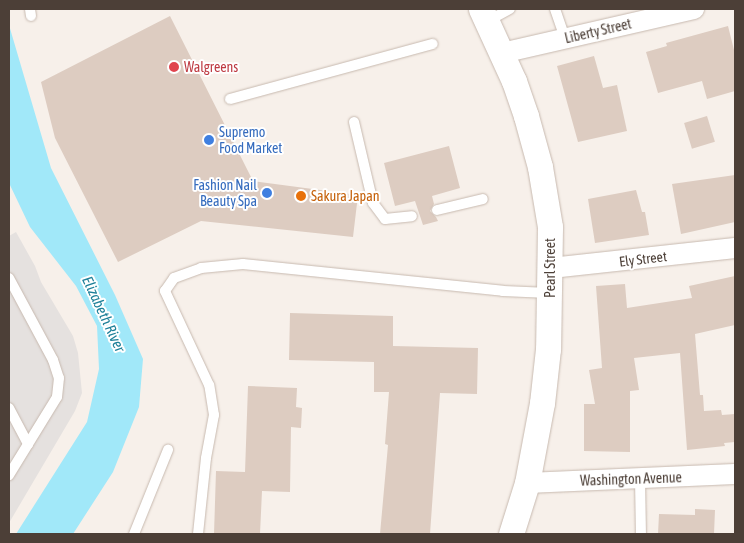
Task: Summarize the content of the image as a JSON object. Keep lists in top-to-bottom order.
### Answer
{
  "streets": {
    "street": [
      "Liberty Street",
      "Ely Street",
      "Pearl Street",
      "Washington Avenue"
    ]
  },
  "crossings": [
    ["Liberty Street", "Pearl Street"],
    ["Ely Street", "Pearl Street"],
    ["Pearl Street", "Washington Avenue"]
  ],
  "water": ["Elizabeth River"],
  "places": [
    "Walgreens",
    "Supremo Food Market",
    "Fashion Nail Beauty Spa",
    "Sakura Japan"
  ]
}
